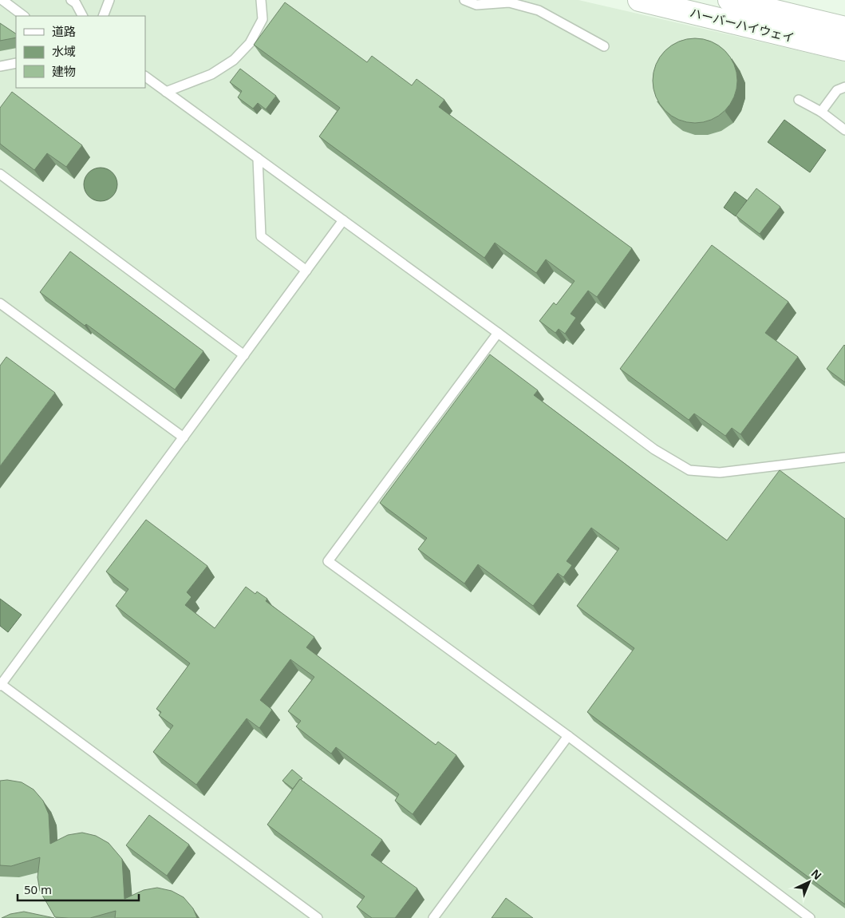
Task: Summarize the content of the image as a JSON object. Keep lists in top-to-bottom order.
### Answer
{
  "streets": {
    "street": ["ハーバーハイウェイ"]
  },
  "legend": ["道路", "水域", "建物"],
  "scale_bar": "50 m",
  "north": "top right"
}
